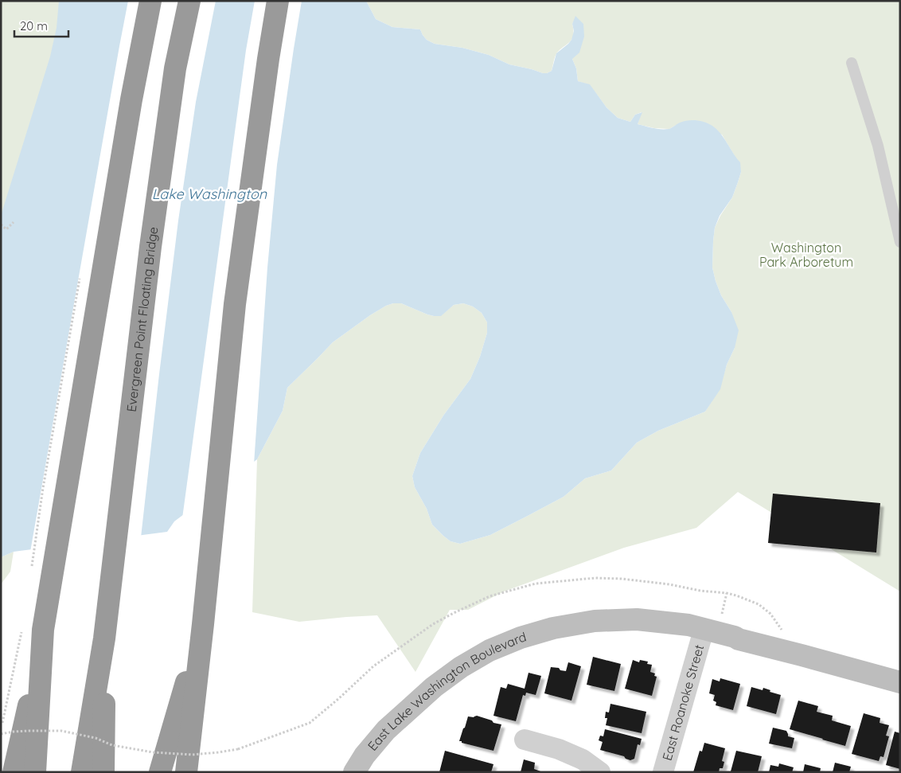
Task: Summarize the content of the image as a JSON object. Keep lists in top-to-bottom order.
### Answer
{
  "streets": {
    "highway": ["Evergreen Point Floating Bridge"],
    "main road": ["East Lake Washington Boulevard"],
    "street": ["East Roanoke Street"]
  },
  "water": ["Lake Washington"],
  "parks": ["Washington Park Arboretum"],
  "scale_bar": "20 m"
}
